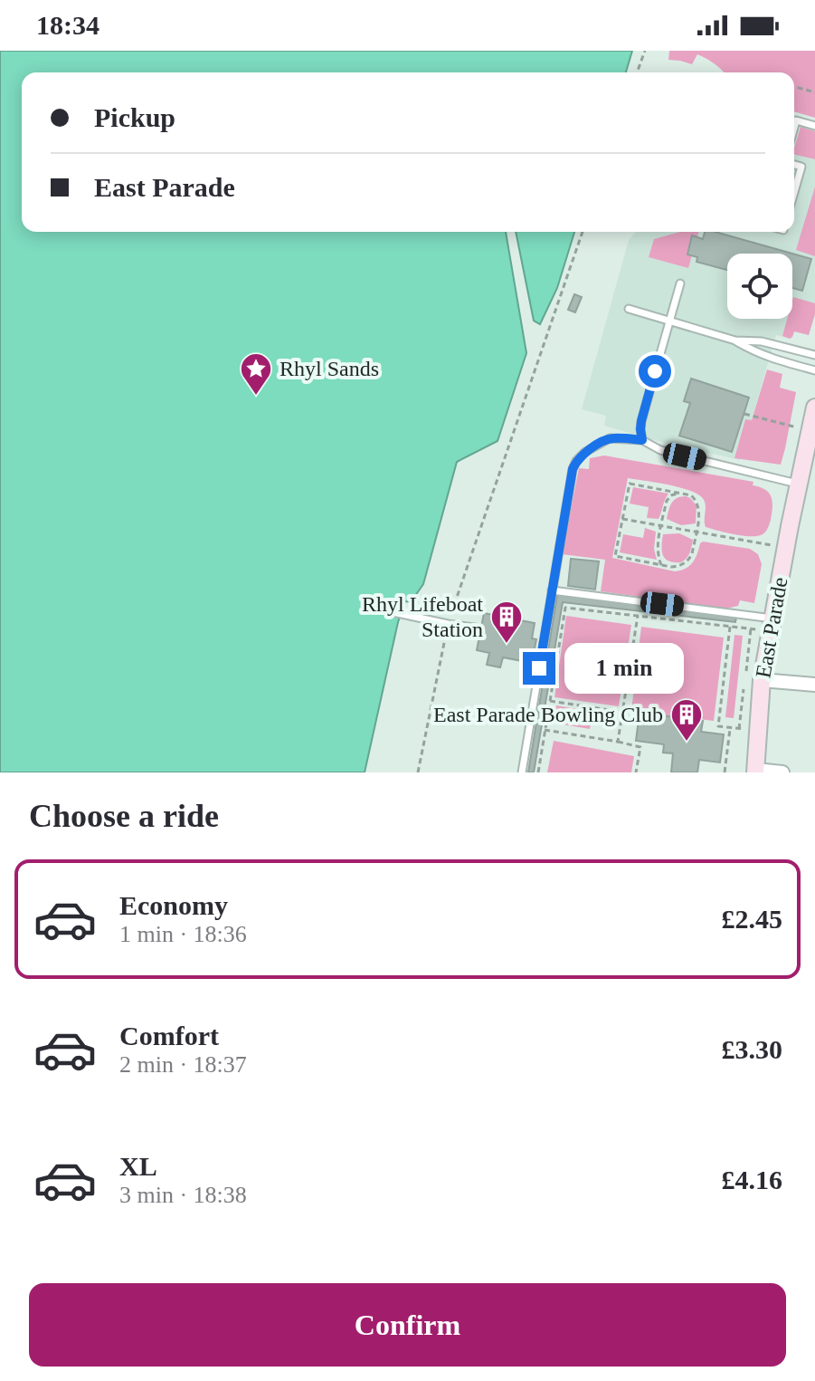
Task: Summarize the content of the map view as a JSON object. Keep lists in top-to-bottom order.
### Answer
{
  "streets": {
    "main road": ["East Parade"]
  },
  "places": {
    "place": ["Rhyl Sands"],
    "building": ["Rhyl Lifeboat Station", "East Parade Bowling Club"]
  },
  "page": {
    "status": "18:34",
    "banner": ["Pickup", "East Parade"],
    "bubble": "1 min",
    "heading": "Choose a ride",
    "list": [
      {
        "name": "Economy",
        "note": "1 min · 18:36",
        "value": "£2.45"
      },
      {
        "name": "Comfort",
        "note": "2 min · 18:37",
        "value": "£3.30"
      },
      {
        "name": "XL",
        "note": "3 min · 18:38",
        "value": "£4.16"
      }
    ],
    "buttons": "Confirm"
  }
}
